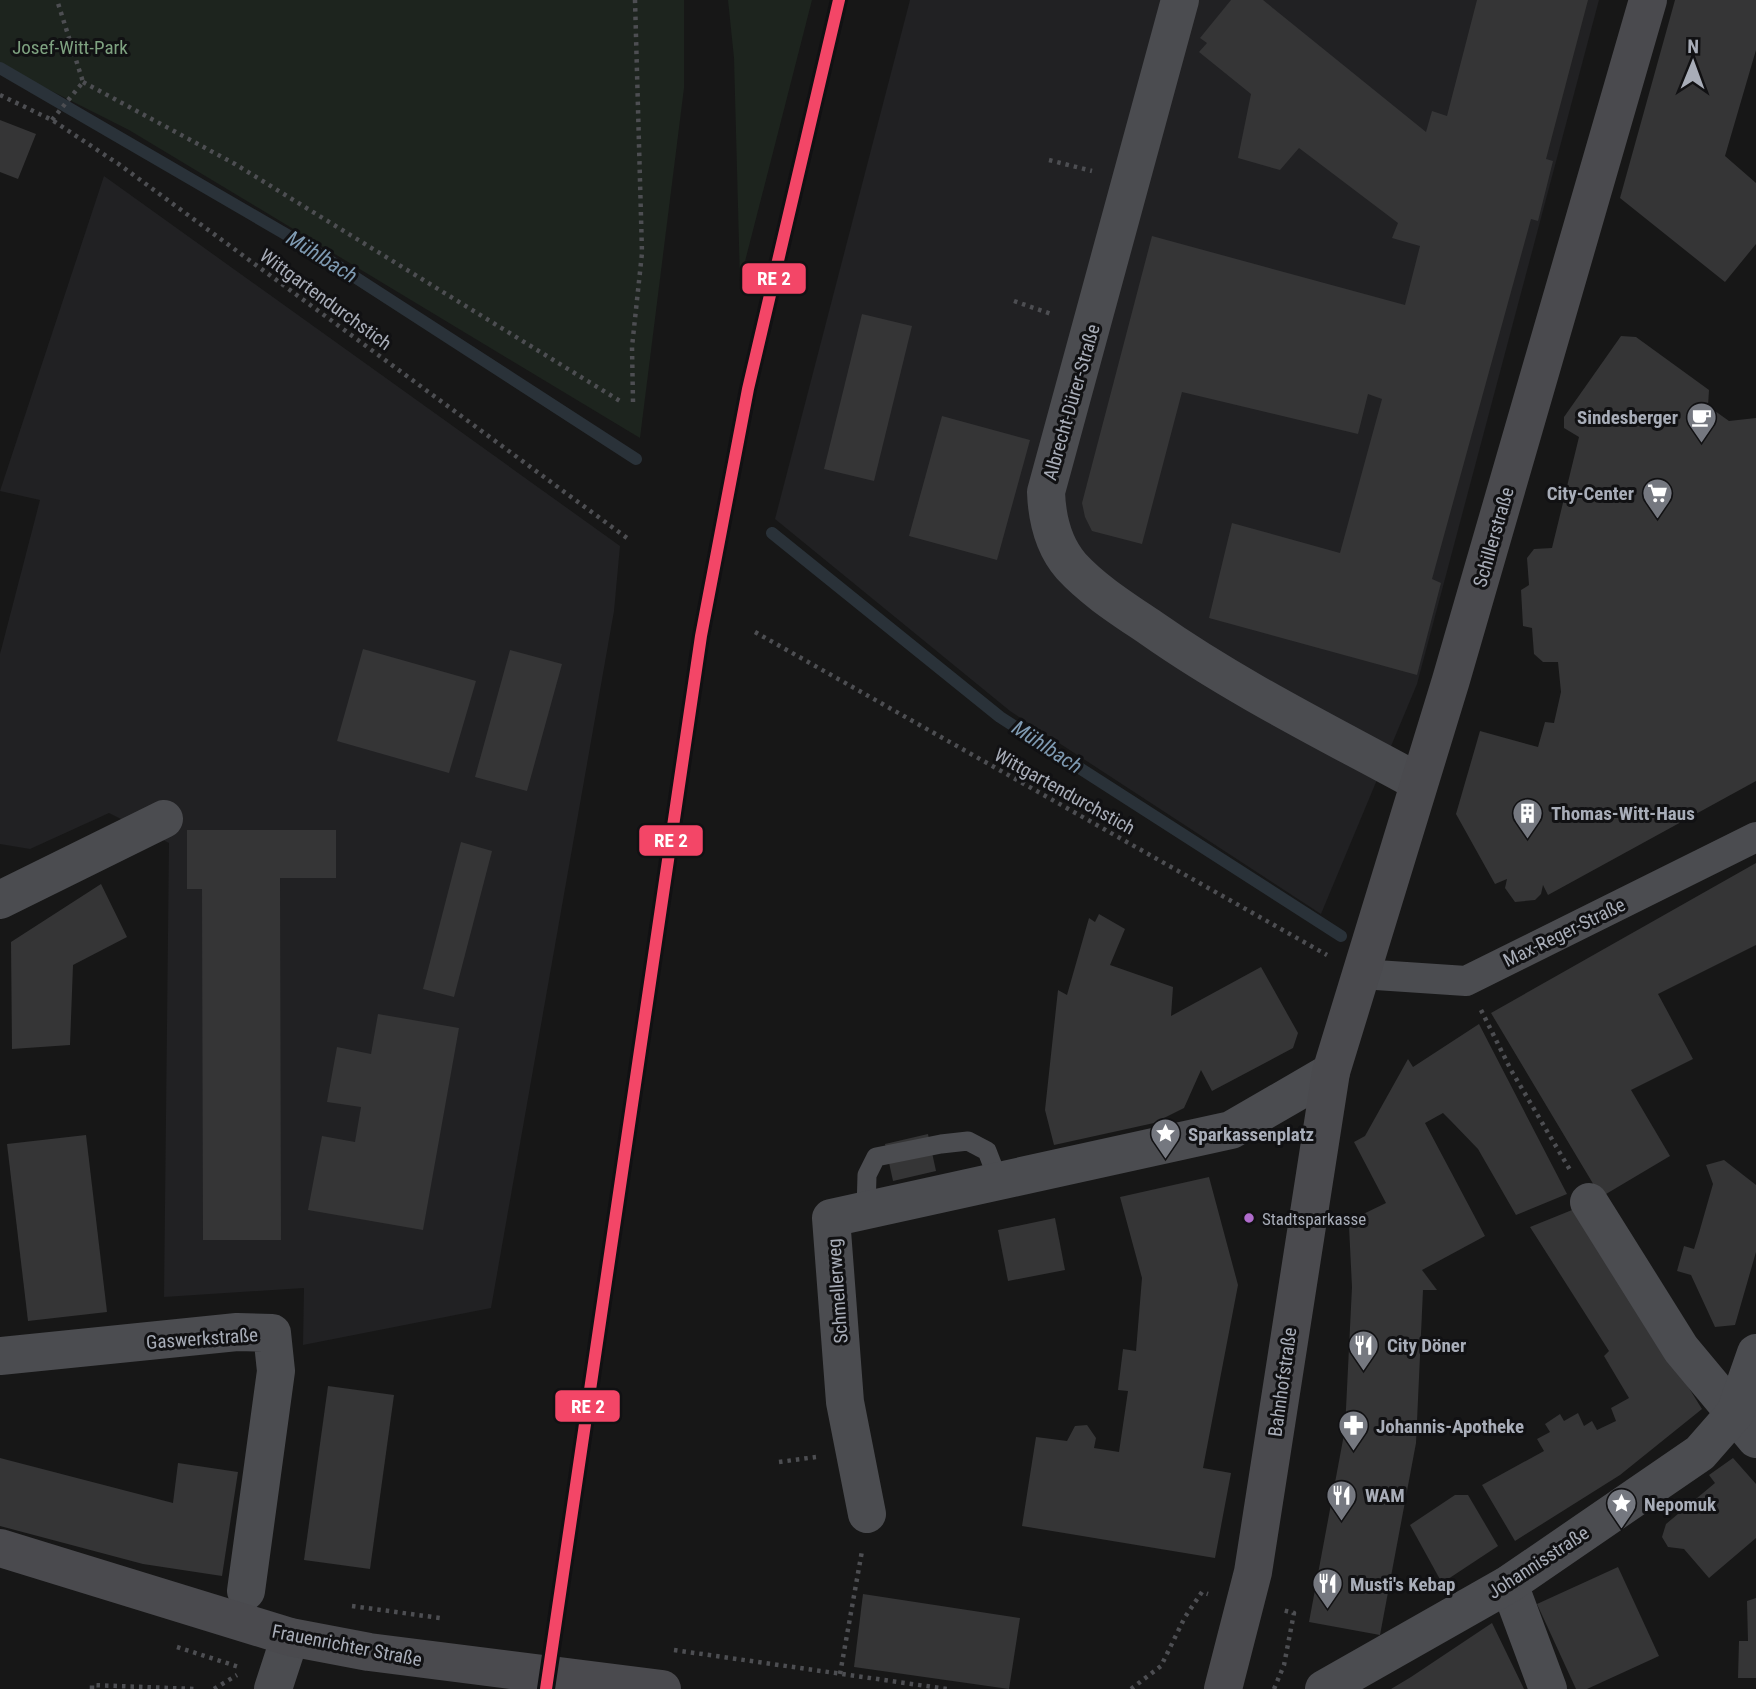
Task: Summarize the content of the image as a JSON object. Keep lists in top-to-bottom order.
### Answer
{
  "streets": {
    "main road": ["Schillerstraße", "Bahnhofstraße", "Frauenrichter Straße"],
    "street": [
      "Albrecht-Dürer-Straße",
      "Max-Reger-Straße",
      "Schmellerweg",
      "Gaswerkstraße",
      "Johannisstraße"
    ],
    "path": ["Wittgartendurchstich"]
  },
  "crossings": [
    ["Wittgartendurchstich", "Schillerstraße"],
    ["Albrecht-Dürer-Straße", "Schillerstraße"],
    ["Schillerstraße", "Bahnhofstraße"]
  ],
  "water": ["Mühlbach"],
  "parks": ["Josef-Witt-Park"],
  "places": {
    "cafe": ["Sindesberger"],
    "supermarket": ["City-Center"],
    "building": ["Thomas-Witt-Haus"],
    "place": ["Sparkassenplatz", "Nepomuk"],
    "other": ["Stadtsparkasse"],
    "restaurant": ["City Döner", "WAM", "Musti's Kebap"],
    "pharmacy": ["Johannis-Apotheke"]
  },
  "north": "top"
}
